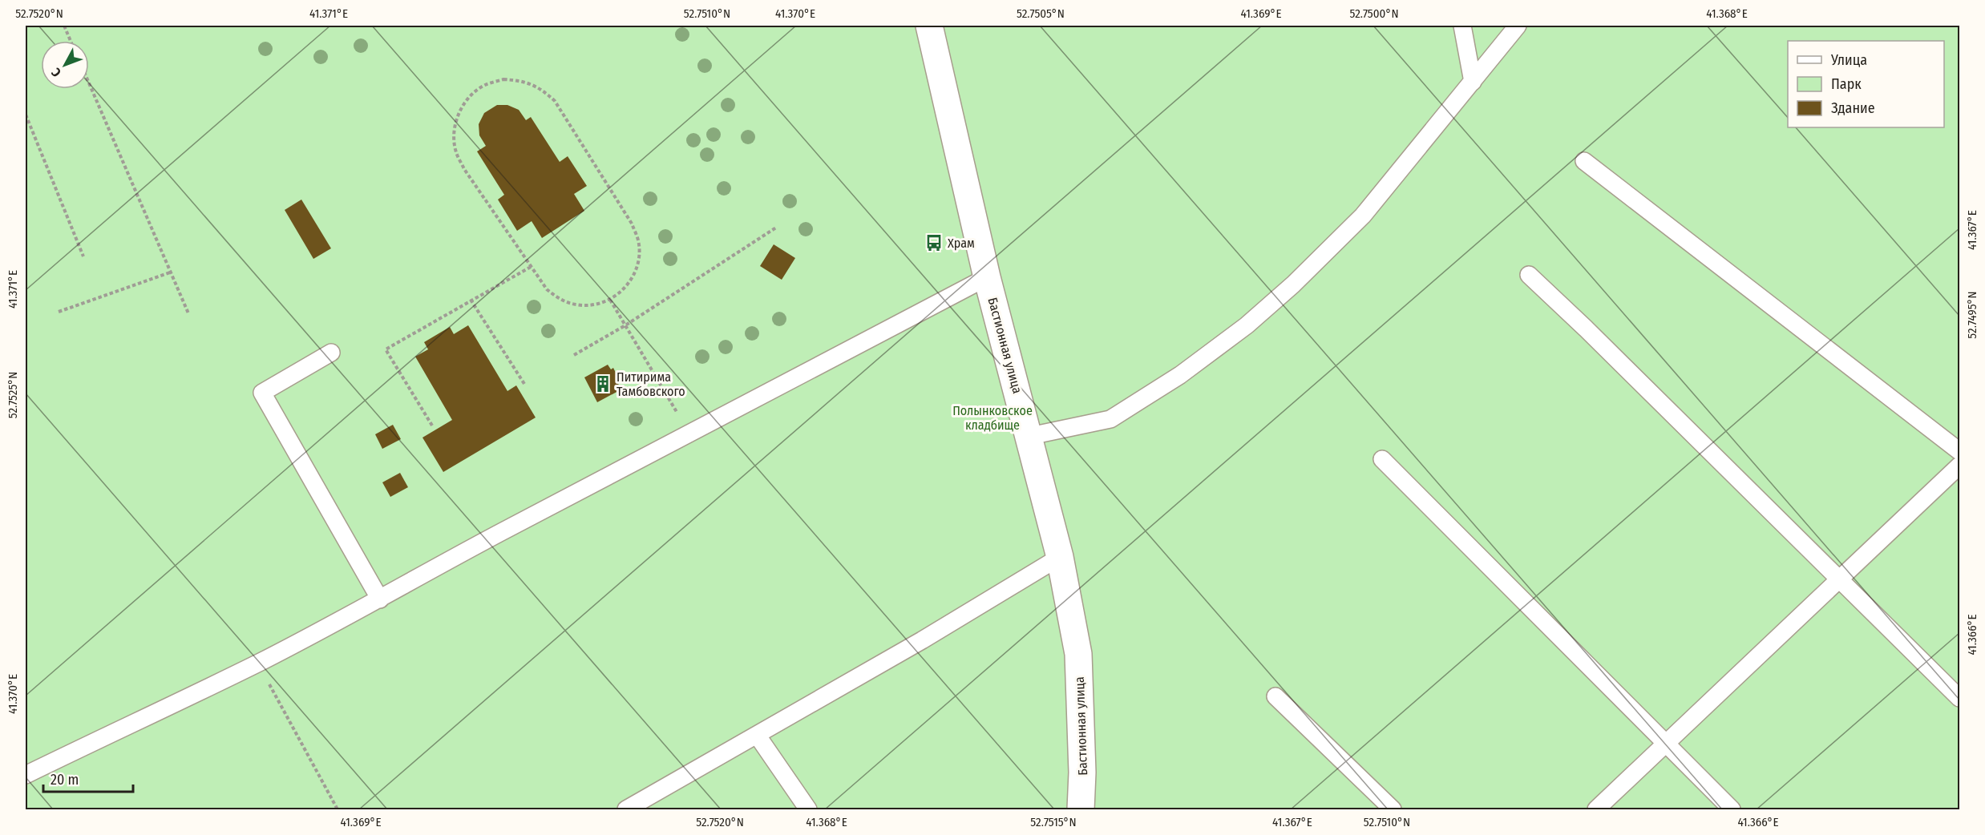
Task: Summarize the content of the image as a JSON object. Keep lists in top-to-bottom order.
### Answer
{
  "streets": {
    "street": ["Бастионная улица"]
  },
  "parks": ["Полынковское кладбище"],
  "places": {
    "bus stop": ["Храм"],
    "building": ["Питирима Тамбовского"]
  },
  "legend": ["Улица", "Парк", "Здание"],
  "scale_bar": "20 m",
  "north": "bottom left",
  "coordinates": [
    "52.7520°N",
    "41.371°E",
    "52.7510°N",
    "41.370°E",
    "52.7505°N",
    "41.369°E",
    "52.7500°N",
    "41.368°E",
    "41.367°E",
    "52.7495°N",
    "52.7525°N",
    "41.366°E",
    "52.7515°N"
  ]
}
